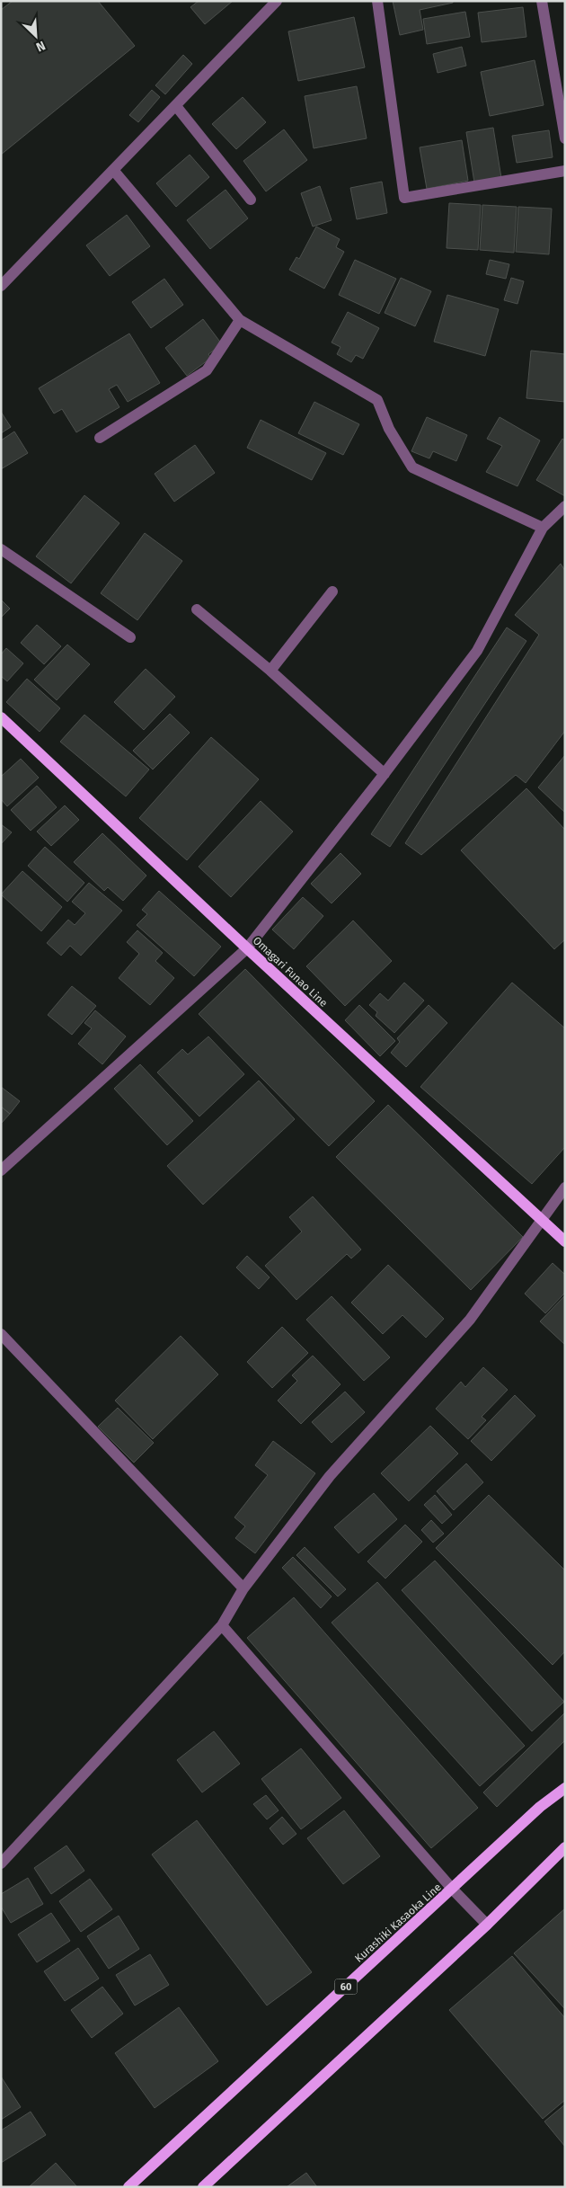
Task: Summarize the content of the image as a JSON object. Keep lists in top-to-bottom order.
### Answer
{
  "streets": {
    "main road": ["Omagari Funao Line", "Kurashiki Kasaoka Line", "60"]
  },
  "north": "bottom right"
}
